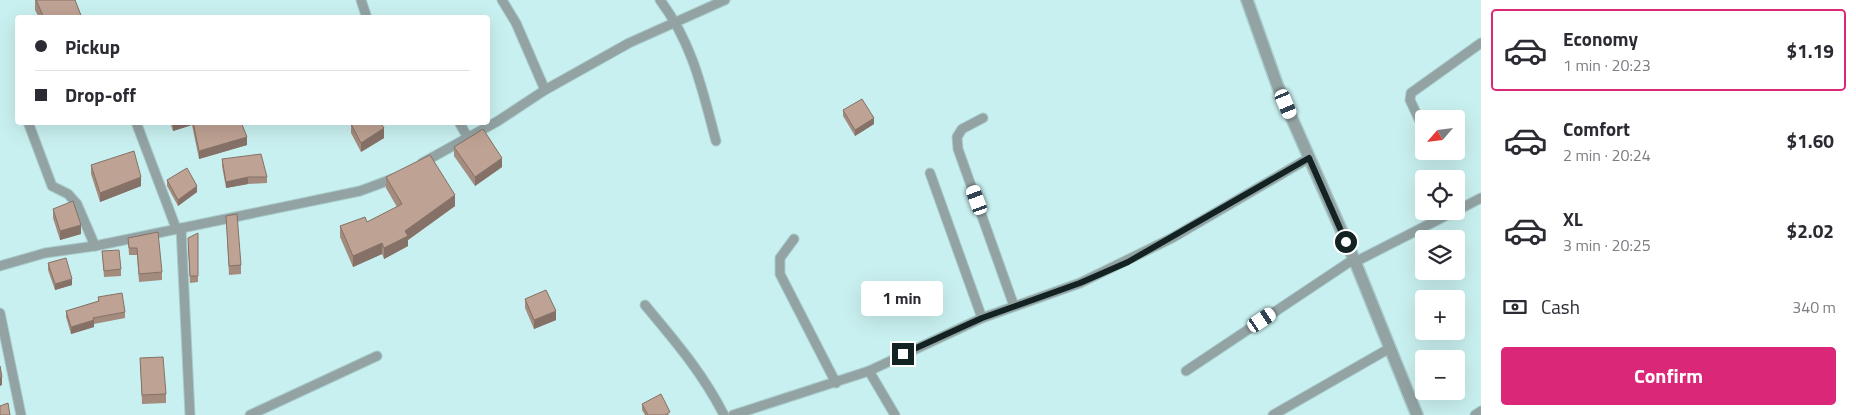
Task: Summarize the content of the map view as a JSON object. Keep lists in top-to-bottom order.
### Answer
{
  "north": "bottom left",
  "page": {
    "list": [
      {
        "name": "Economy",
        "note": "1 min · 20:23",
        "value": "$1.19"
      },
      {
        "name": "Comfort",
        "note": "2 min · 20:24",
        "value": "$1.60"
      },
      {
        "name": "XL",
        "note": "3 min · 20:25",
        "value": "$2.02"
      }
    ],
    "banner": ["Pickup", "Drop-off"],
    "map_buttons": ["+", "−"],
    "pay": ["Cash", "340 m"],
    "bubble": "1 min",
    "buttons": "Confirm"
  }
}
